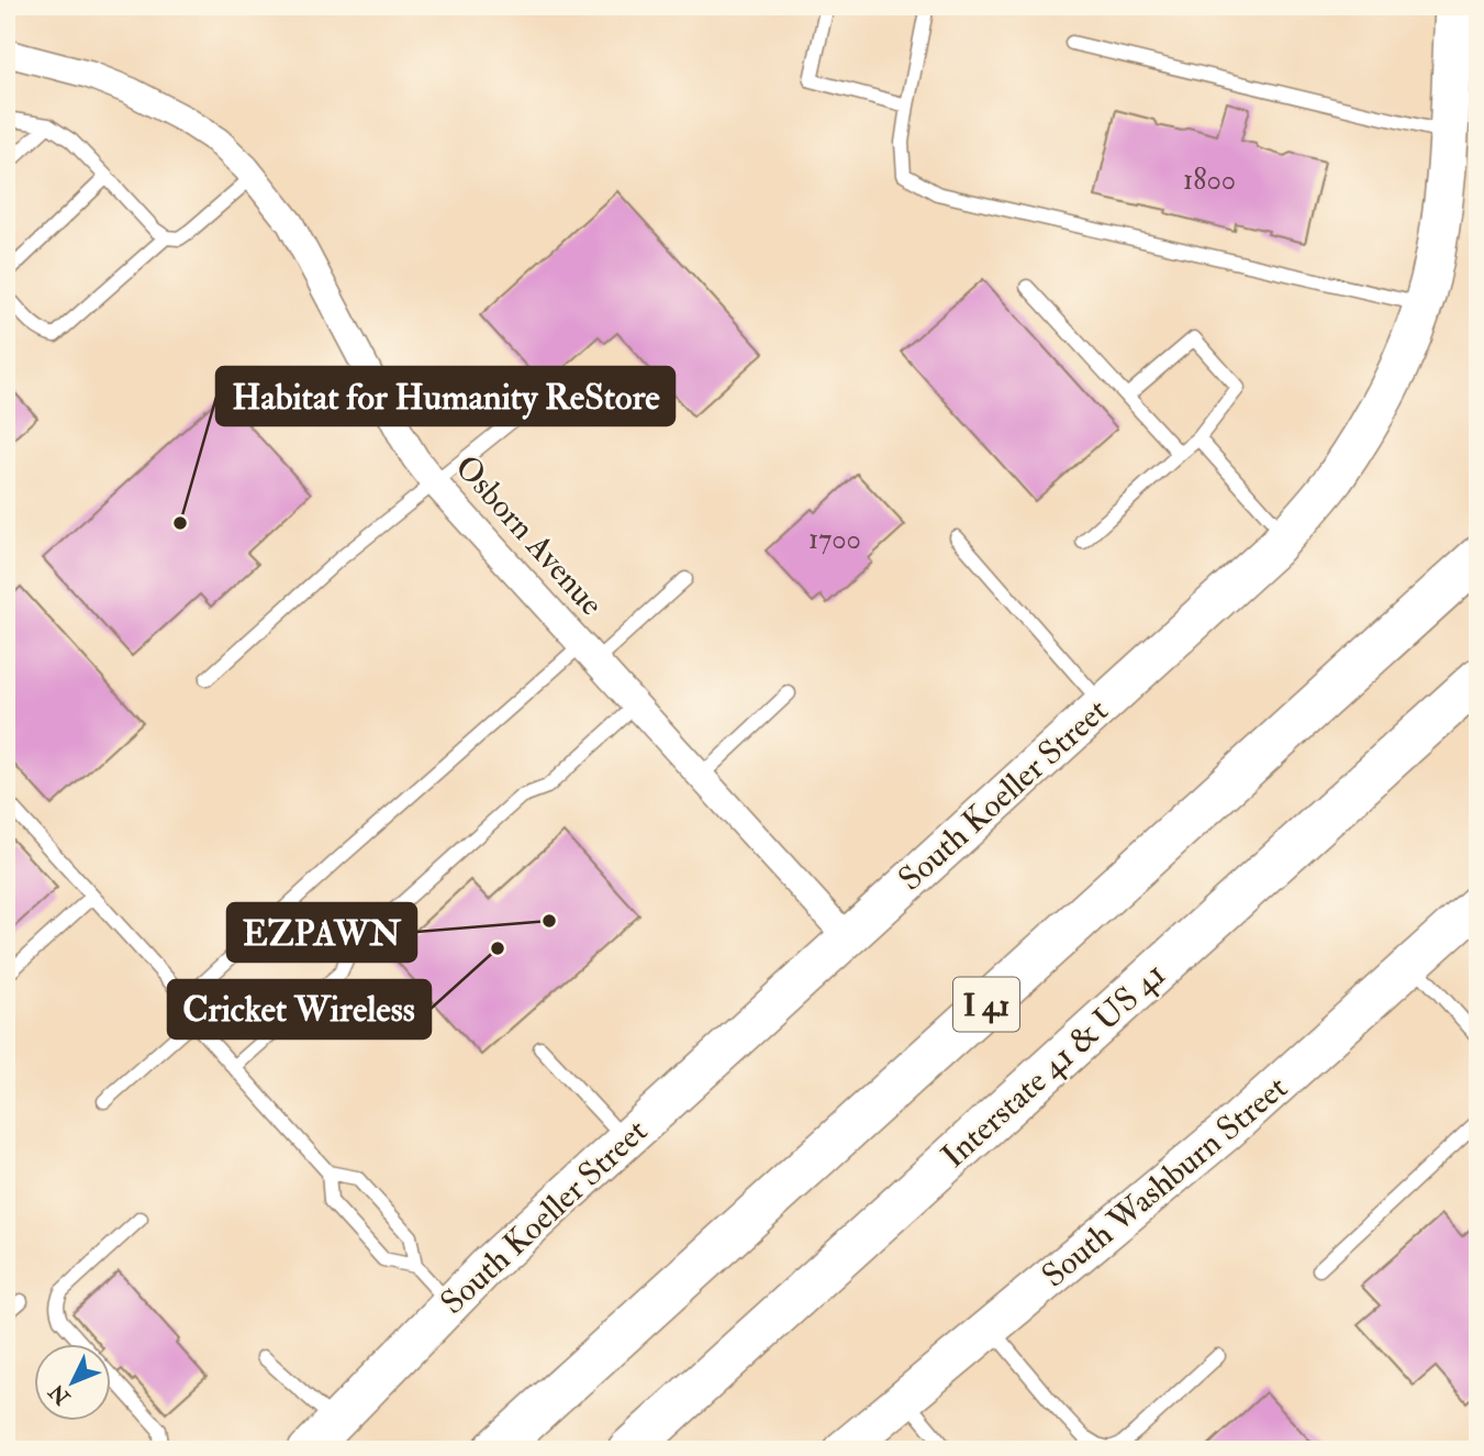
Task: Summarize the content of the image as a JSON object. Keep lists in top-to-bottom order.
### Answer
{
  "streets": {
    "highway": ["I 41", "Interstate 41 & US 41"],
    "street": ["Osborn Avenue", "South Koeller Street", "South Washburn Street"]
  },
  "crossings": [
    ["Osborn Avenue", "South Koeller Street"]
  ],
  "places": ["Habitat for Humanity ReStore", "EZPAWN", "Cricket Wireless"],
  "house_numbers": ["1800", "1700"],
  "north": "bottom left"
}
